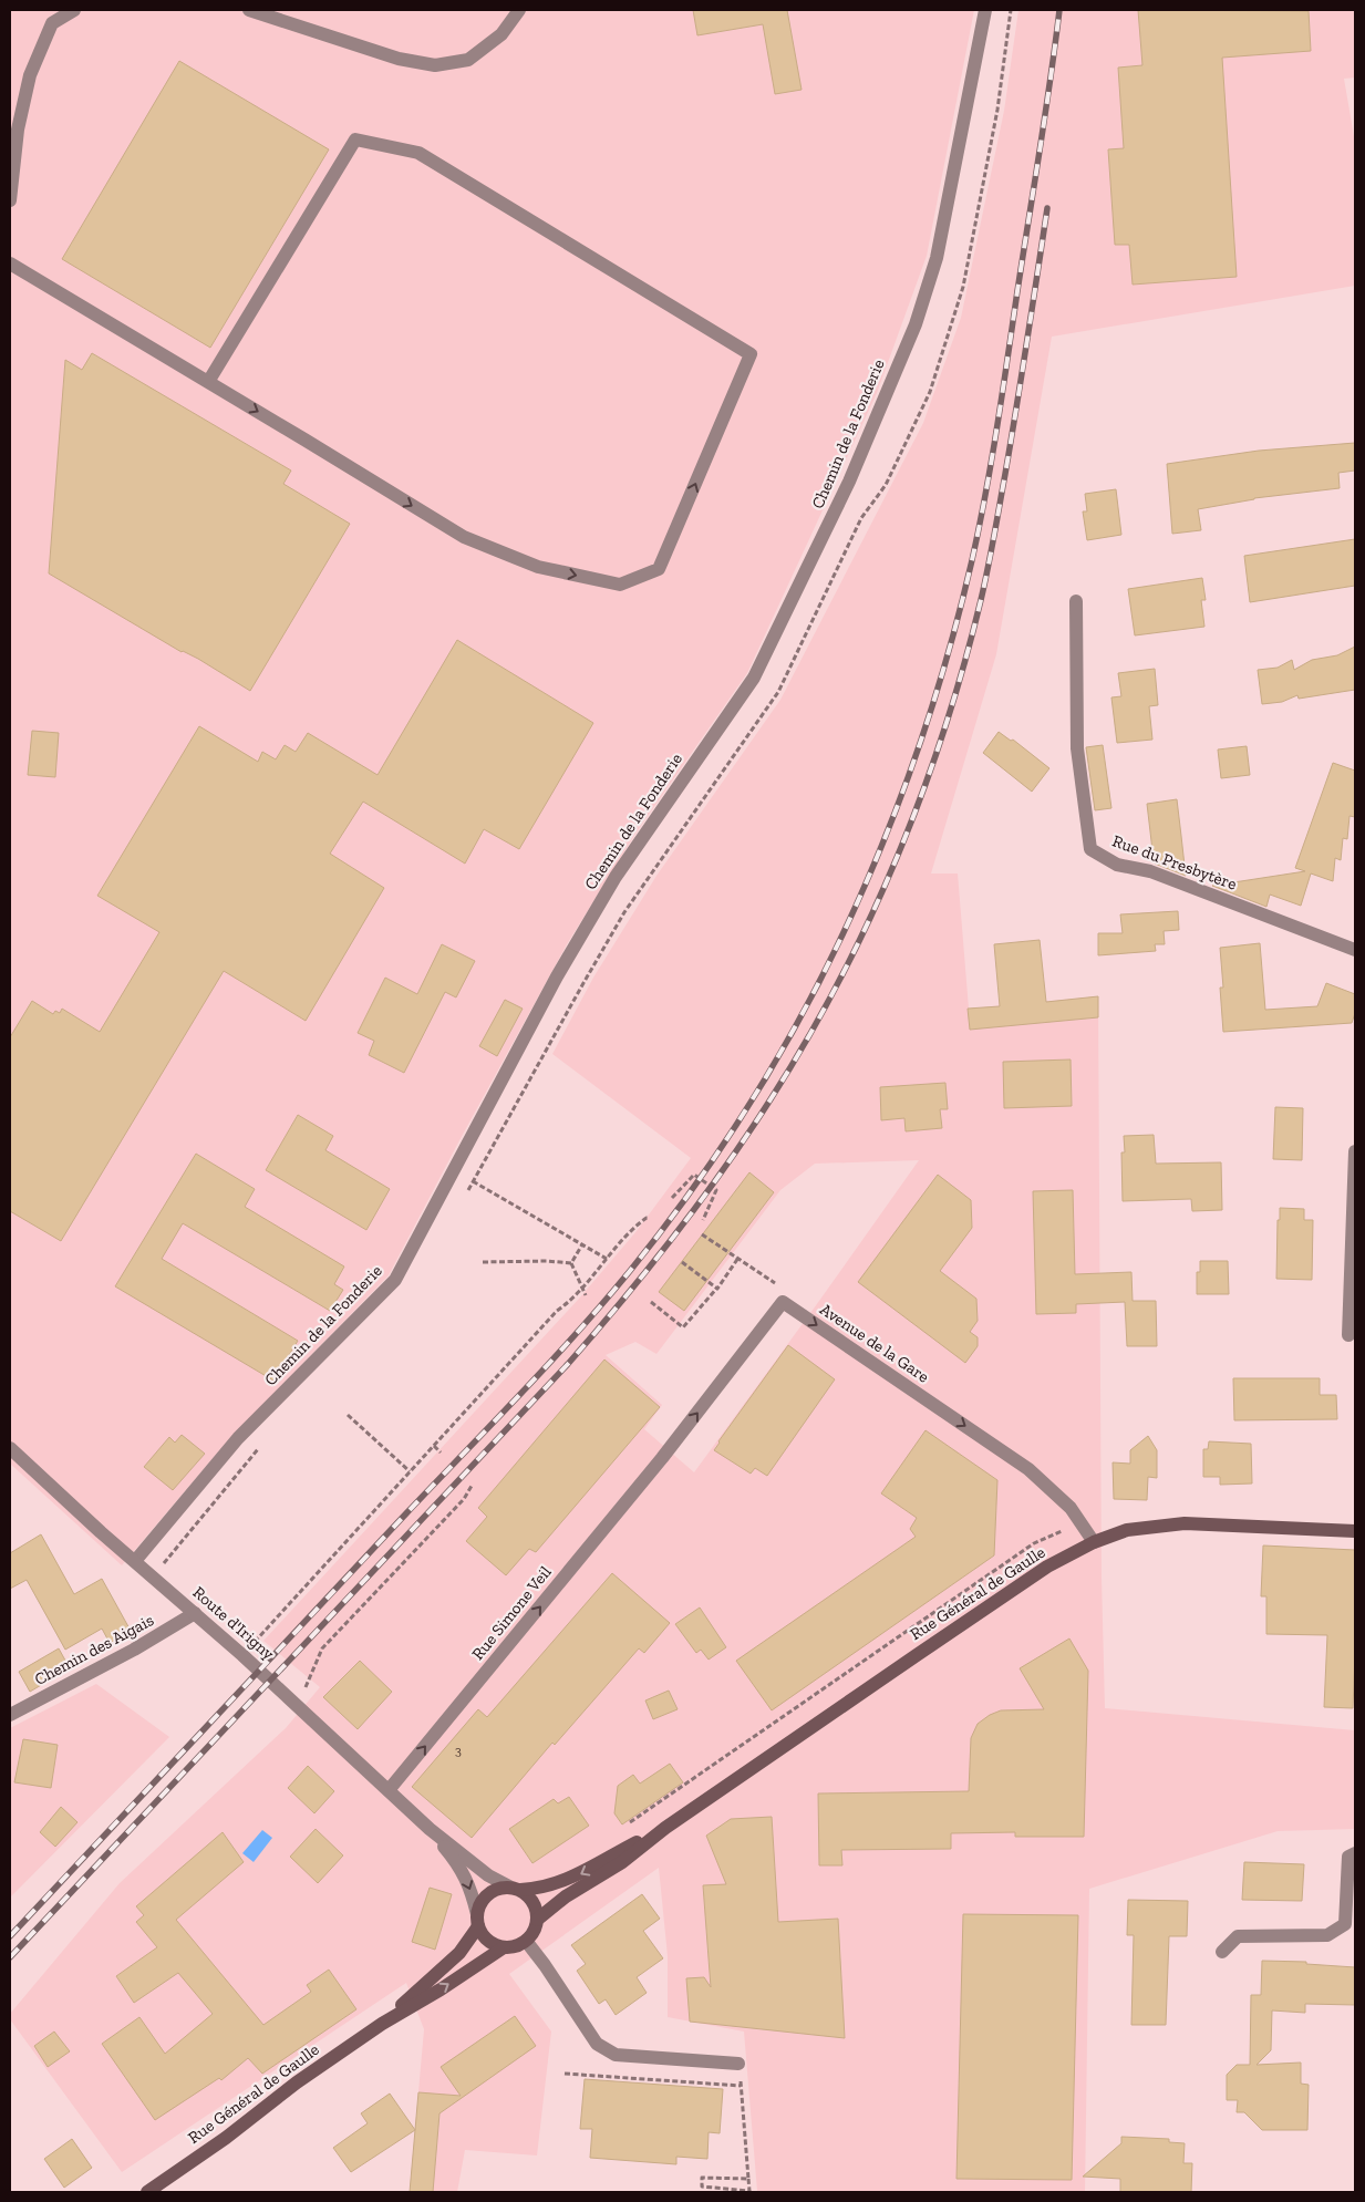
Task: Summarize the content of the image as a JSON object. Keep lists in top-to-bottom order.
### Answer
{
  "streets": {
    "main road": ["Rue Général de Gaulle"],
    "street": [
      "Chemin de la Fonderie",
      "Rue du Presbytère",
      "Avenue de la Gare",
      "Rue Simone Veil",
      "Route d'Irigny",
      "Chemin des Aigais"
    ]
  },
  "crossings": [
    ["Chemin de la Fonderie", "Route d'Irigny"],
    ["Avenue de la Gare", "Rue Général de Gaulle"],
    ["Avenue de la Gare", "Rue Simone Veil"],
    ["Rue Général de Gaulle", "Route d'Irigny"],
    ["Rue Simone Veil", "Route d'Irigny"],
    ["Route d'Irigny", "Chemin des Aigais"]
  ],
  "one_way": ["Rue Simone Veil"],
  "house_numbers": ["3"]
}
